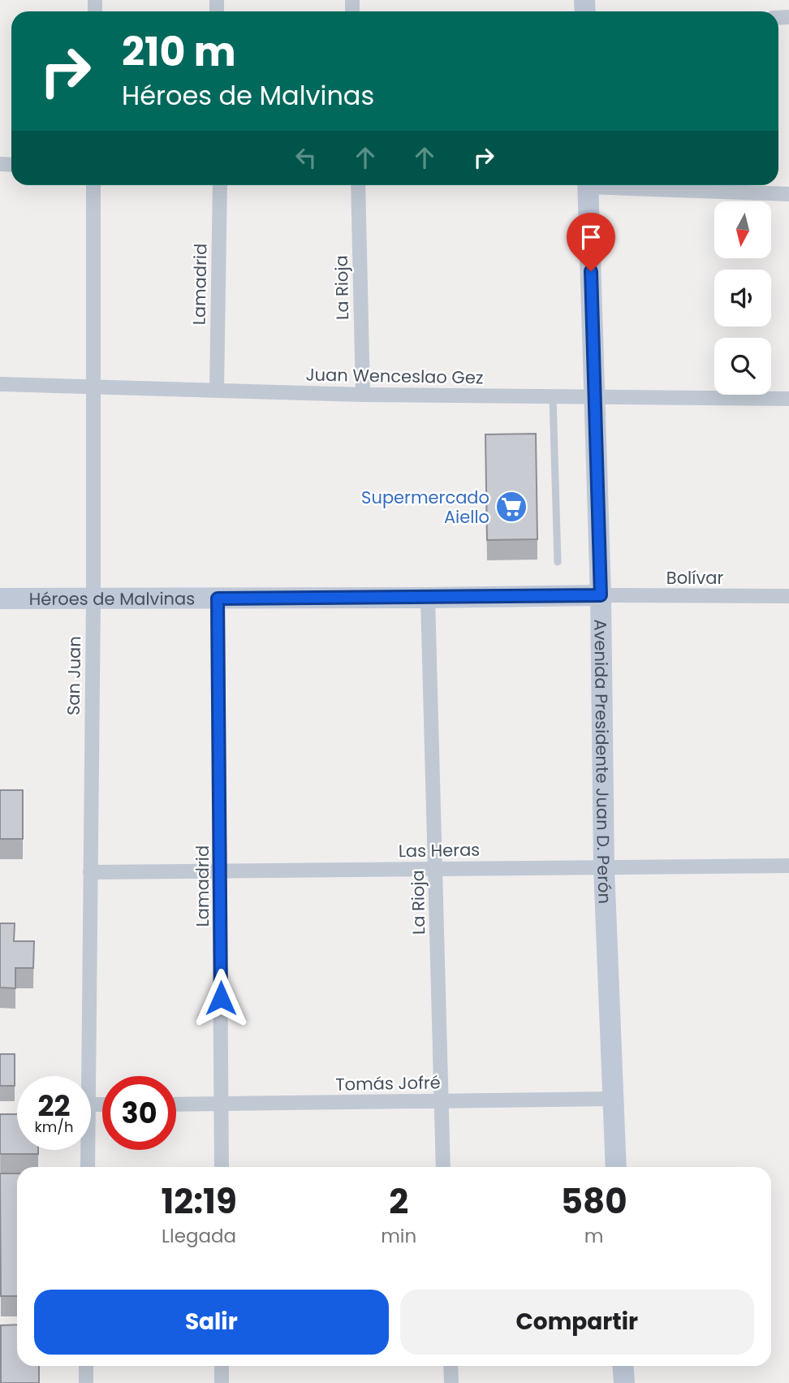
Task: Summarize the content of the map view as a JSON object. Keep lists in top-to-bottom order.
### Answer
{
  "streets": {
    "main road": ["Héroes de Malvinas", "Avenida Presidente Juan D. Perón"],
    "street": [
      "Lamadrid",
      "La Rioja",
      "Juan Wenceslao Gez",
      "Bolívar",
      "San Juan",
      "Las Heras",
      "Tomás Jofré"
    ]
  },
  "crossings": [
    ["Lamadrid", "Juan Wenceslao Gez"],
    ["Lamadrid", "Héroes de Malvinas"],
    ["Lamadrid", "Las Heras"],
    ["Lamadrid", "Tomás Jofré"],
    ["La Rioja", "Juan Wenceslao Gez"],
    ["La Rioja", "Héroes de Malvinas"],
    ["La Rioja", "Las Heras"],
    ["La Rioja", "Tomás Jofré"],
    ["Juan Wenceslao Gez", "San Juan"],
    ["Juan Wenceslao Gez", "Avenida Presidente Juan D. Perón"],
    ["Bolívar", "Héroes de Malvinas"],
    ["Bolívar", "Avenida Presidente Juan D. Perón"],
    ["Héroes de Malvinas", "San Juan"],
    ["Héroes de Malvinas", "Avenida Presidente Juan D. Perón"],
    ["San Juan", "Las Heras"],
    ["Avenida Presidente Juan D. Perón", "Las Heras"],
    ["Avenida Presidente Juan D. Perón", "Tomás Jofré"]
  ],
  "places": {
    "supermarket": ["Supermercado Aiello"]
  },
  "north": "bottom",
  "page": {
    "turn": ["210 m", "Héroes de Malvinas"],
    "speed": "22 km/h",
    "limit": "30",
    "eta": [
      "12:19",
      "Llegada",
      "2",
      "min",
      "580",
      "m"
    ],
    "buttons": ["Salir", "Compartir"]
  }
}
